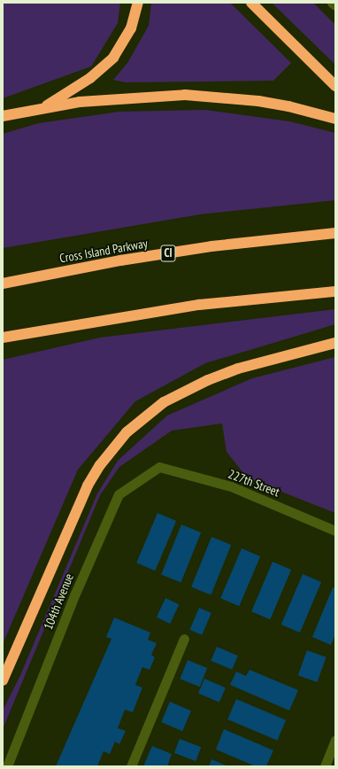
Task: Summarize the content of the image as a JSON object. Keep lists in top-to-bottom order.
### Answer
{
  "streets": {
    "highway": ["Cross Island Parkway", "CI"],
    "street": ["227th Street", "104th Avenue"]
  },
  "crossings": [
    ["227th Street", "104th Avenue"]
  ]
}
